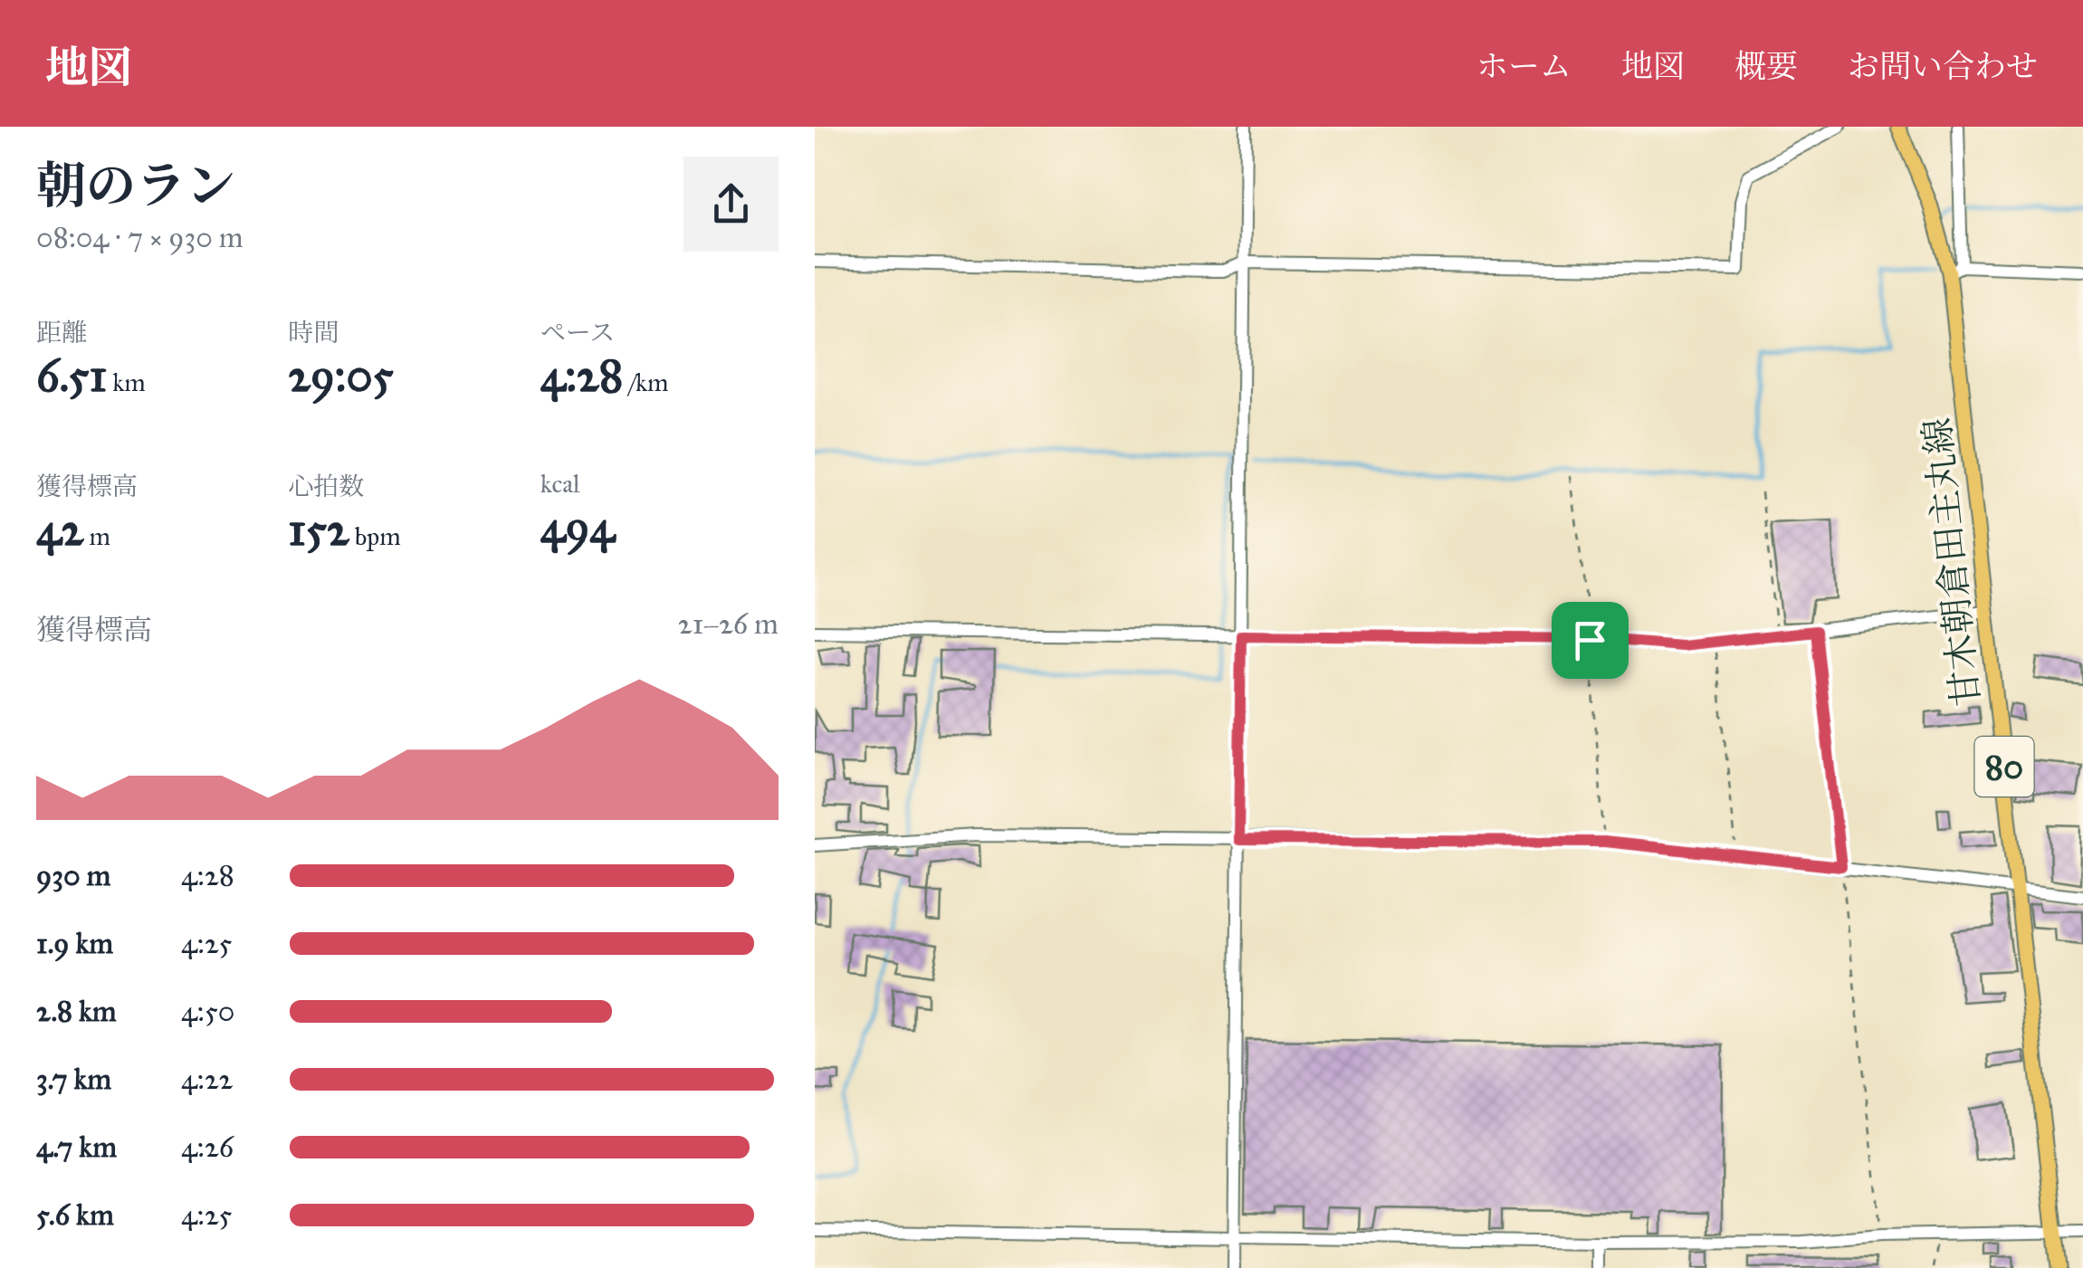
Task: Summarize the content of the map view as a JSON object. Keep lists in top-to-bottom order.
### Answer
{
  "streets": {
    "main road": ["甘木朝倉田主丸線", "80"]
  },
  "page": {
    "header": "地図",
    "nav": [
      "ホーム",
      "地図",
      "概要",
      "お問い合わせ"
    ],
    "heading": ["朝のラン", "08:04 · 7 × 930 m"],
    "stats": [
      ["距離", "6.51 km"],
      ["時間", "29:05"],
      ["ペース", "4:28 /km"],
      ["獲得標高", "42 m"],
      ["心拍数", "152 bpm"],
      ["kcal", "494"]
    ],
    "chart": ["獲得標高", "21–26 m"],
    "list": [
      {
        "name": "930 m",
        "note": "4:28"
      },
      {
        "name": "1.9 km",
        "note": "4:25"
      },
      {
        "name": "2.8 km",
        "note": "4:50"
      },
      {
        "name": "3.7 km",
        "note": "4:22"
      },
      {
        "name": "4.7 km",
        "note": "4:26"
      },
      {
        "name": "5.6 km",
        "note": "4:25"
      }
    ]
  }
}
